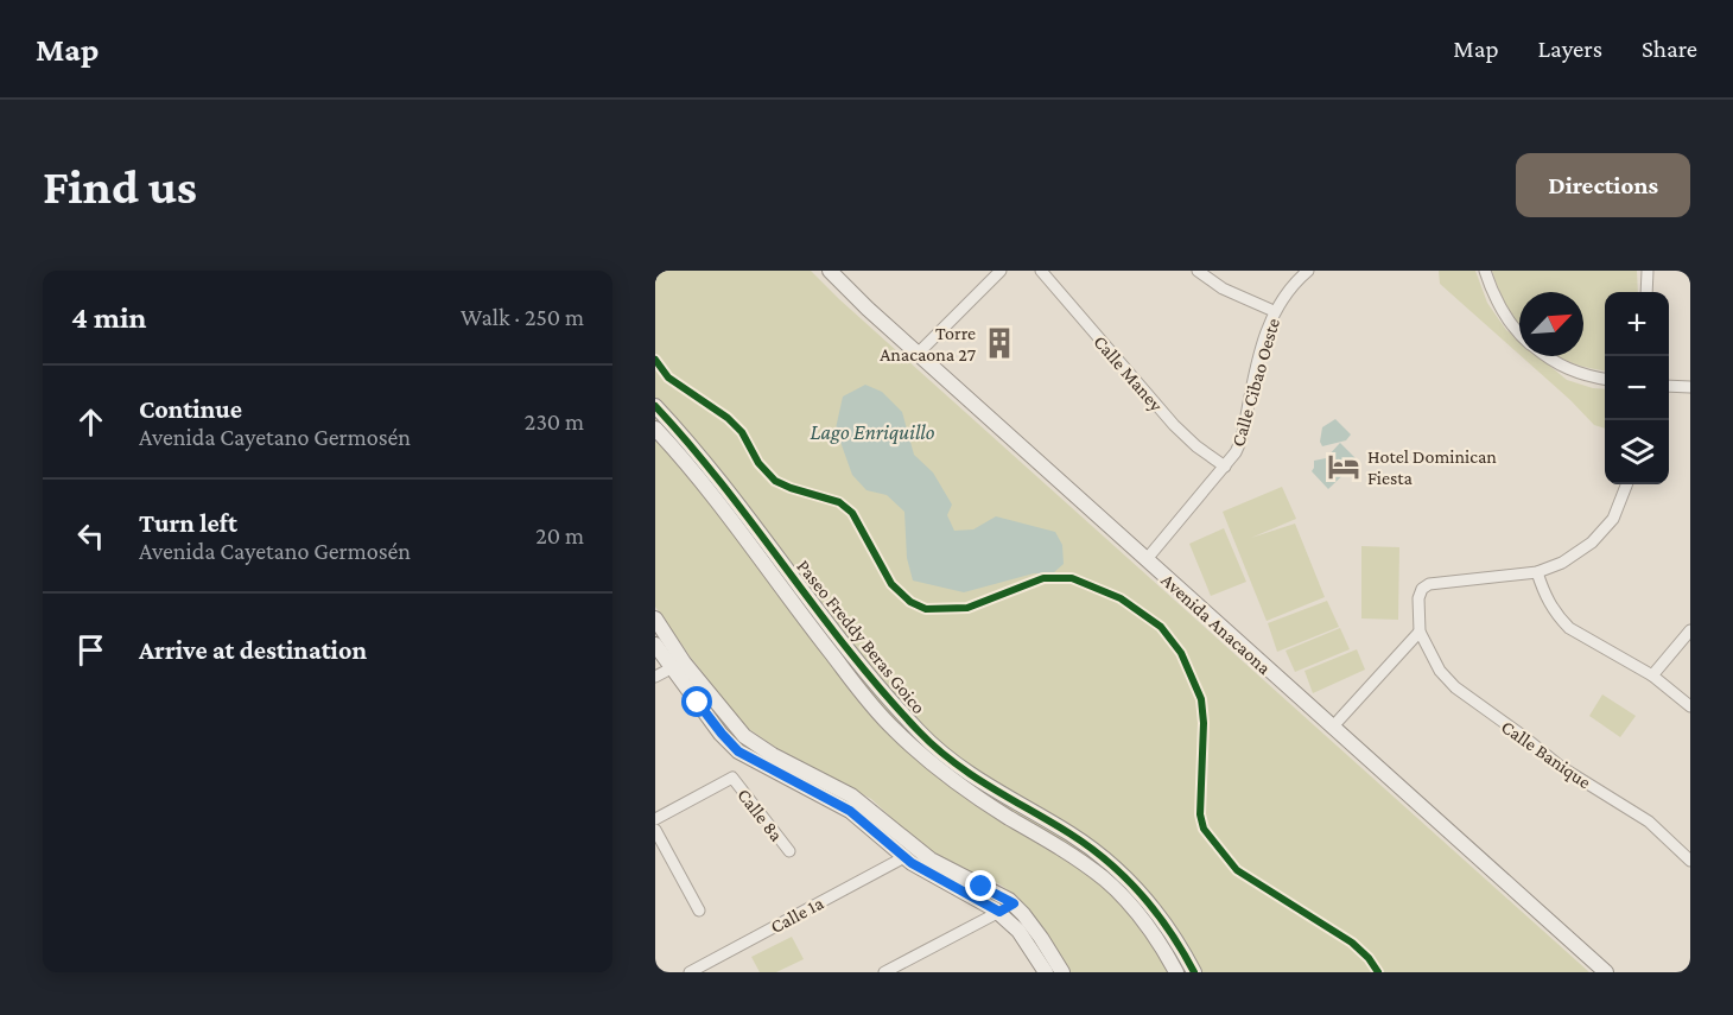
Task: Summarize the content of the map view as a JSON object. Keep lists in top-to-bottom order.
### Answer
{
  "streets": {
    "street": [
      "Calle Maney",
      "Calle Cibao Oeste",
      "Avenida Anacaona",
      "Paseo Freddy Beras Goico",
      "Calle Banique",
      "Calle 8a",
      "Calle 1a"
    ]
  },
  "crossings": [
    ["Calle Maney", "Calle Cibao Oeste"],
    ["Calle Cibao Oeste", "Avenida Anacaona"]
  ],
  "water": ["Lago Enriquillo"],
  "places": {
    "building": ["Torre Anacaona 27"],
    "hotel": ["Hotel Dominican Fiesta"]
  },
  "north": "top right",
  "page": {
    "header": "Map",
    "nav": ["Map", "Layers", "Share"],
    "buttons": "Directions",
    "title": "Find us",
    "heading": ["4 min", "Walk · 250 m"],
    "map_buttons": ["+", "−"],
    "list": [
      ["Continue", "Avenida Cayetano Germosén", "230 m"],
      ["Turn left", "Avenida Cayetano Germosén", "20 m"],
      "Arrive at destination"
    ]
  }
}
